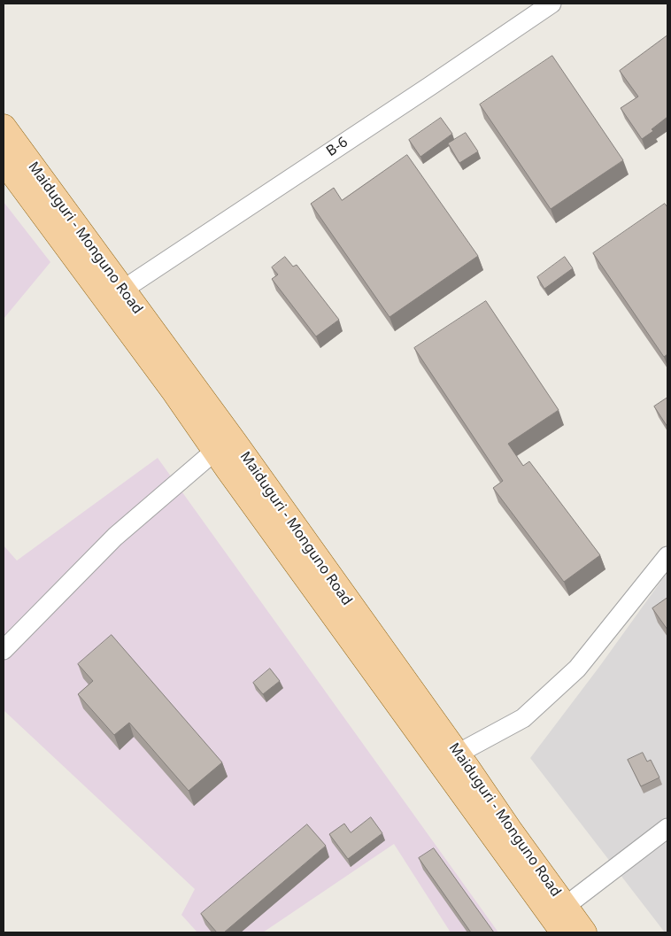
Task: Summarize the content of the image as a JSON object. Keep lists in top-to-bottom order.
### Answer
{
  "streets": {
    "main road": ["Maiduguri - Monguno Road"],
    "street": ["B-6"]
  },
  "crossings": [
    ["B-6", "Maiduguri - Monguno Road"]
  ]
}
